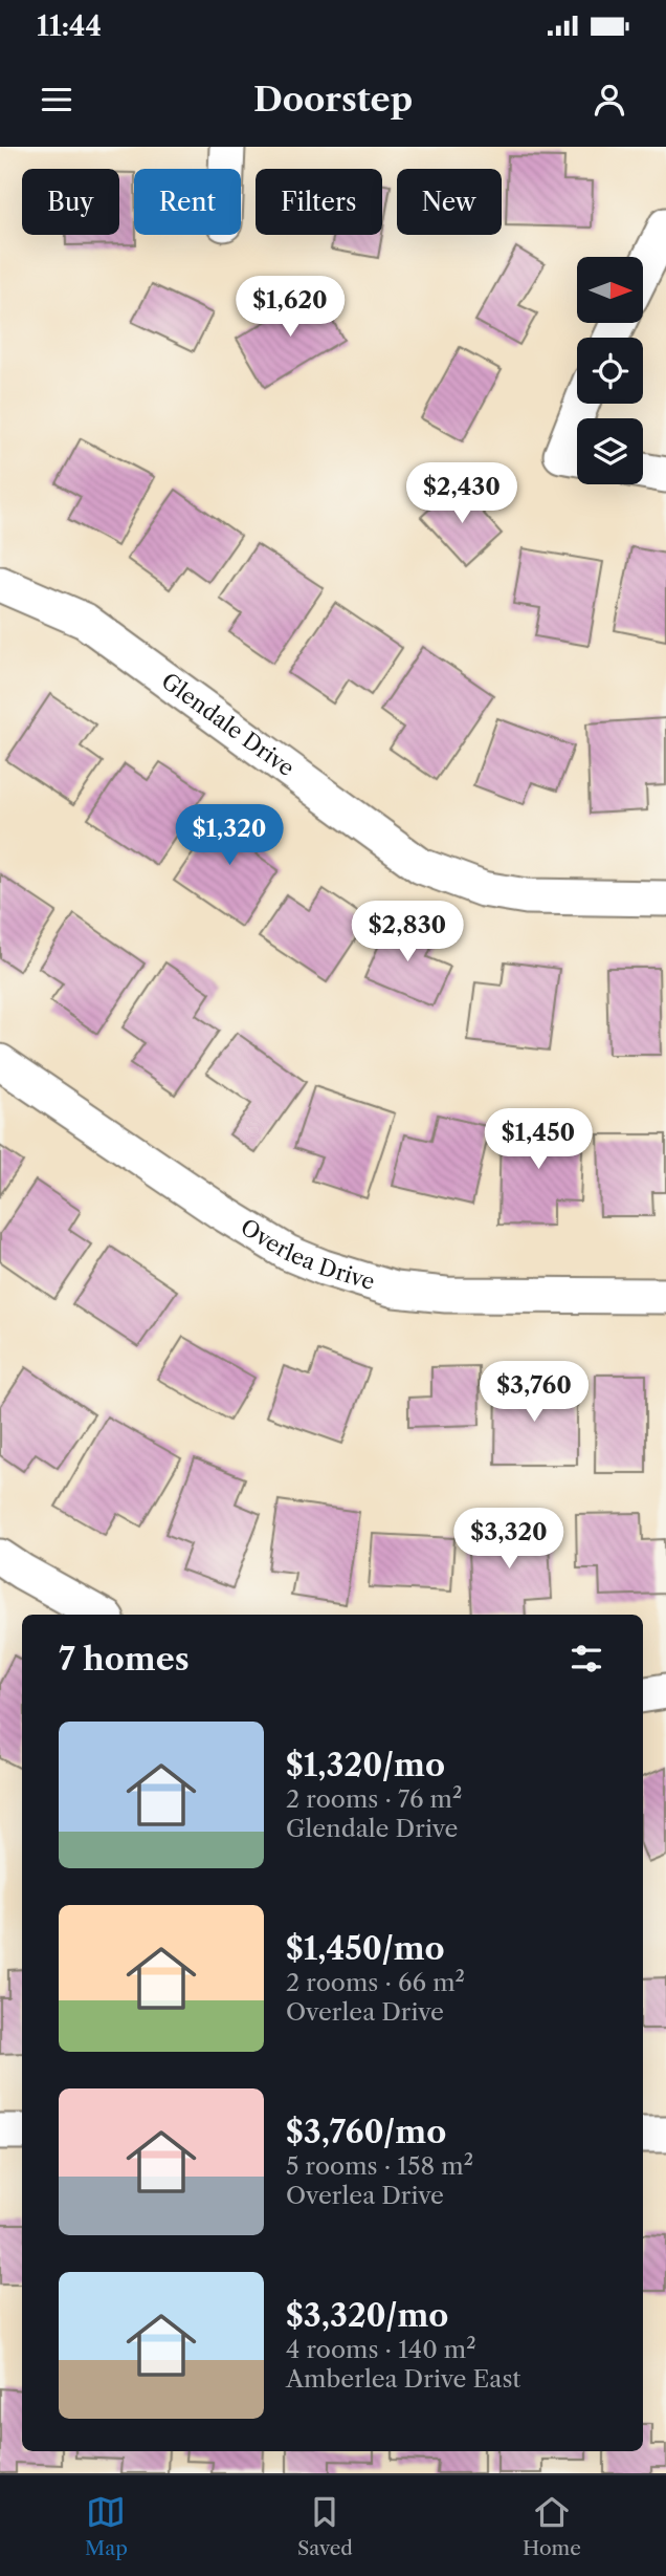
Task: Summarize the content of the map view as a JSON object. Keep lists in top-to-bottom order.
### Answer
{
  "streets": {
    "street": ["Glendale Drive", "Overlea Drive"]
  },
  "north": "right",
  "page": {
    "status": "11:44",
    "header": "Doorstep",
    "chip": [
      "Buy",
      "Rent",
      "Filters",
      "New"
    ],
    "price": [
      "$1,620",
      "$2,430",
      "$1,320",
      "$2,830",
      "$1,450",
      "$3,760",
      "$3,320"
    ],
    "heading": "7 homes",
    "list": [
      {
        "name": "$1,320/mo",
        "note": "2 rooms · 76 m² · Glendale Drive"
      },
      {
        "name": "$1,450/mo",
        "note": "2 rooms · 66 m² · Overlea Drive"
      },
      {
        "name": "$3,760/mo",
        "note": "5 rooms · 158 m² · Overlea Drive"
      },
      {
        "name": "$3,320/mo",
        "note": "4 rooms · 140 m² · Amberlea Drive East"
      }
    ],
    "tabs": ["Map", "Saved", "Home"]
  }
}
